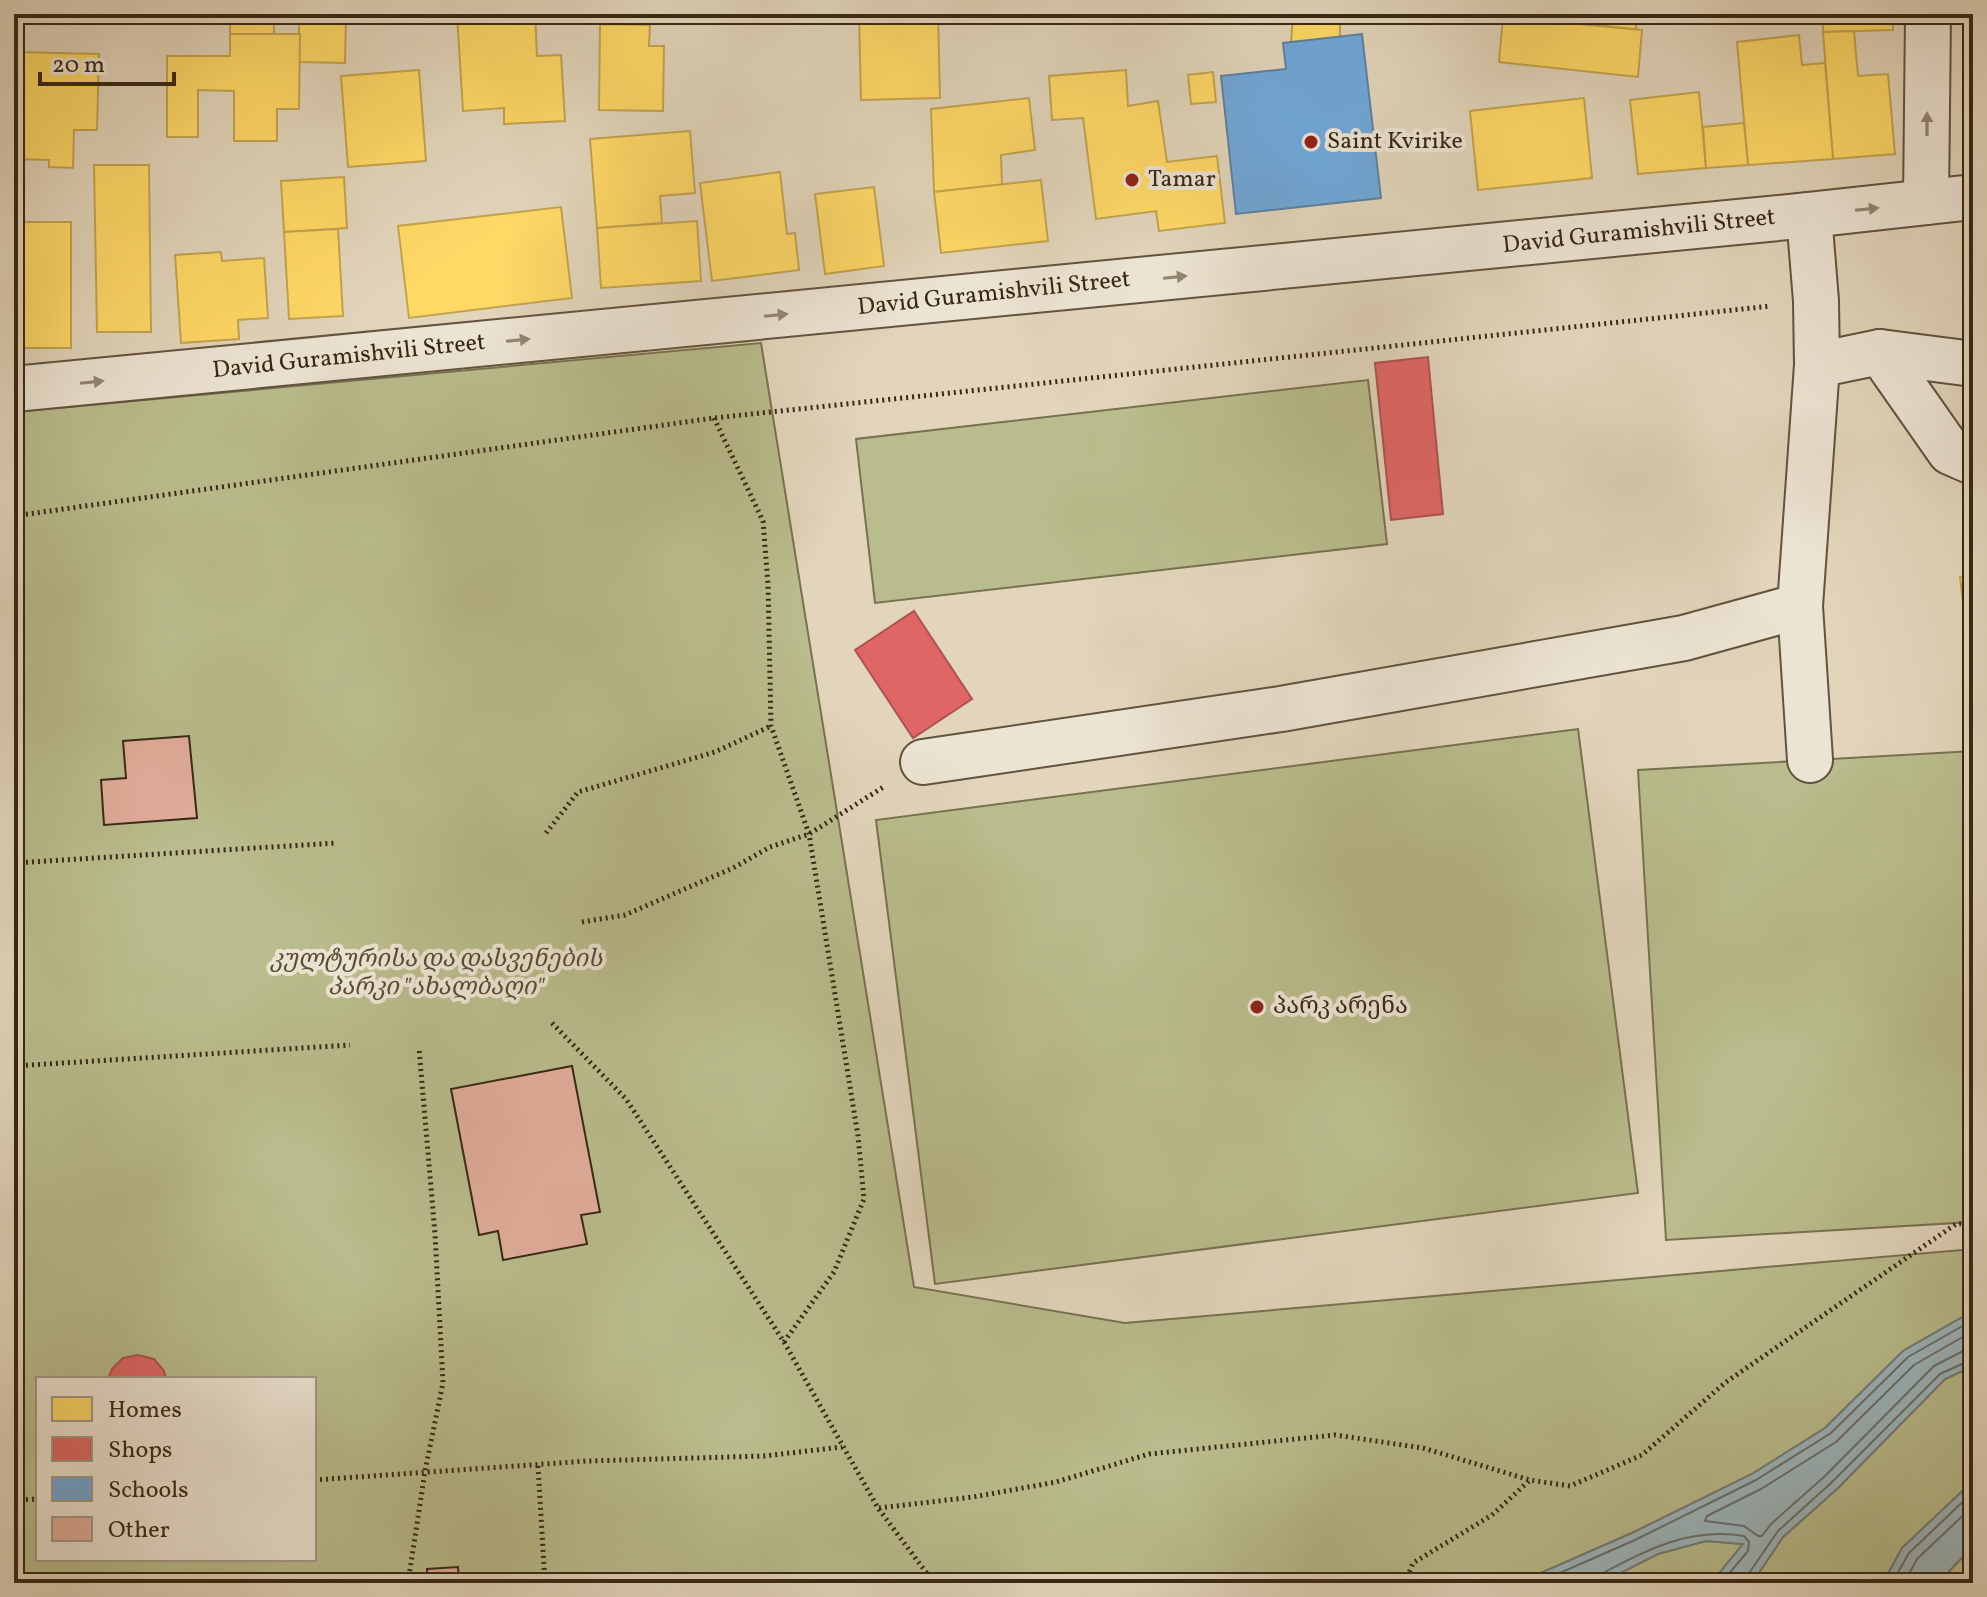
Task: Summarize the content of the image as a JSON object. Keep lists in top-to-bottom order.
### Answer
{
  "streets": {
    "street": ["David Guramishvili Street"]
  },
  "one_way": ["David Guramishvili Street"],
  "parks": ["კულტურისა და დასვენების პარკი \"ახალბაღი\""],
  "places": ["Saint Kvirike", "Tamar", "პარკ არენა"],
  "legend": [
    "Homes",
    "Shops",
    "Schools",
    "Other"
  ],
  "scale_bar": "20 m"
}
